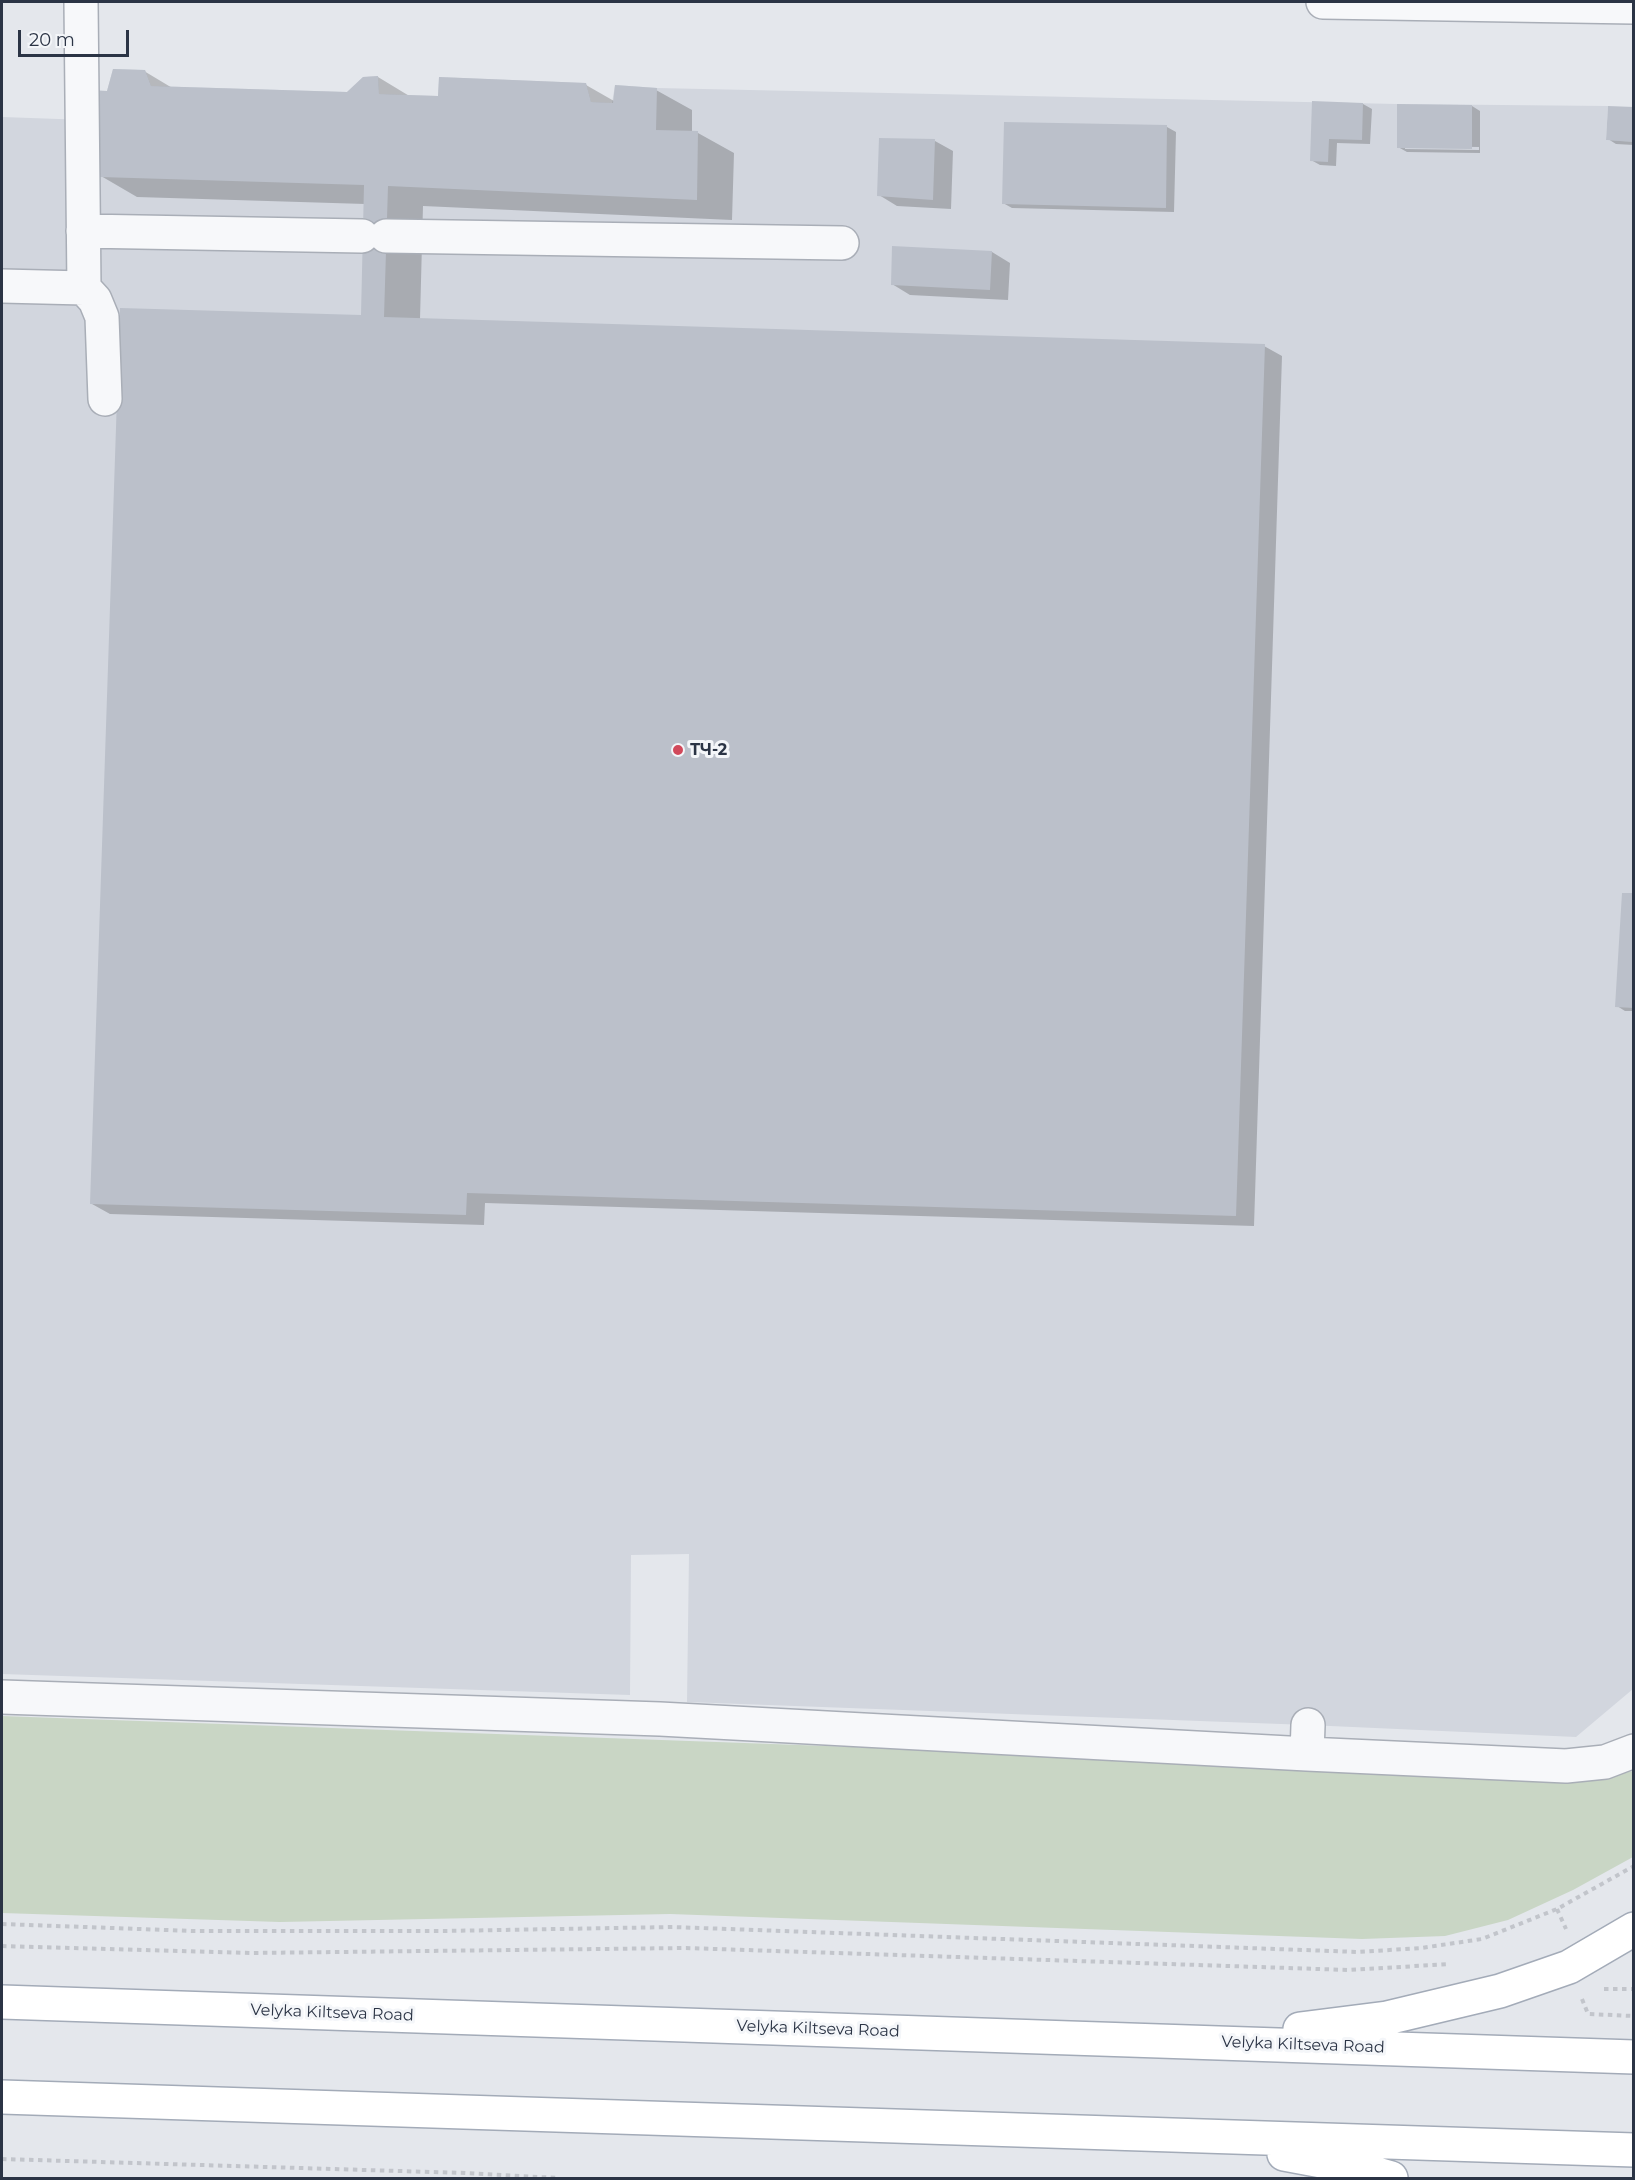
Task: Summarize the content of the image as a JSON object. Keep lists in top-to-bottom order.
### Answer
{
  "streets": {
    "main road": ["Velyka Kiltseva Road"]
  },
  "places": ["ТЧ-2"],
  "scale_bar": "20 m"
}
